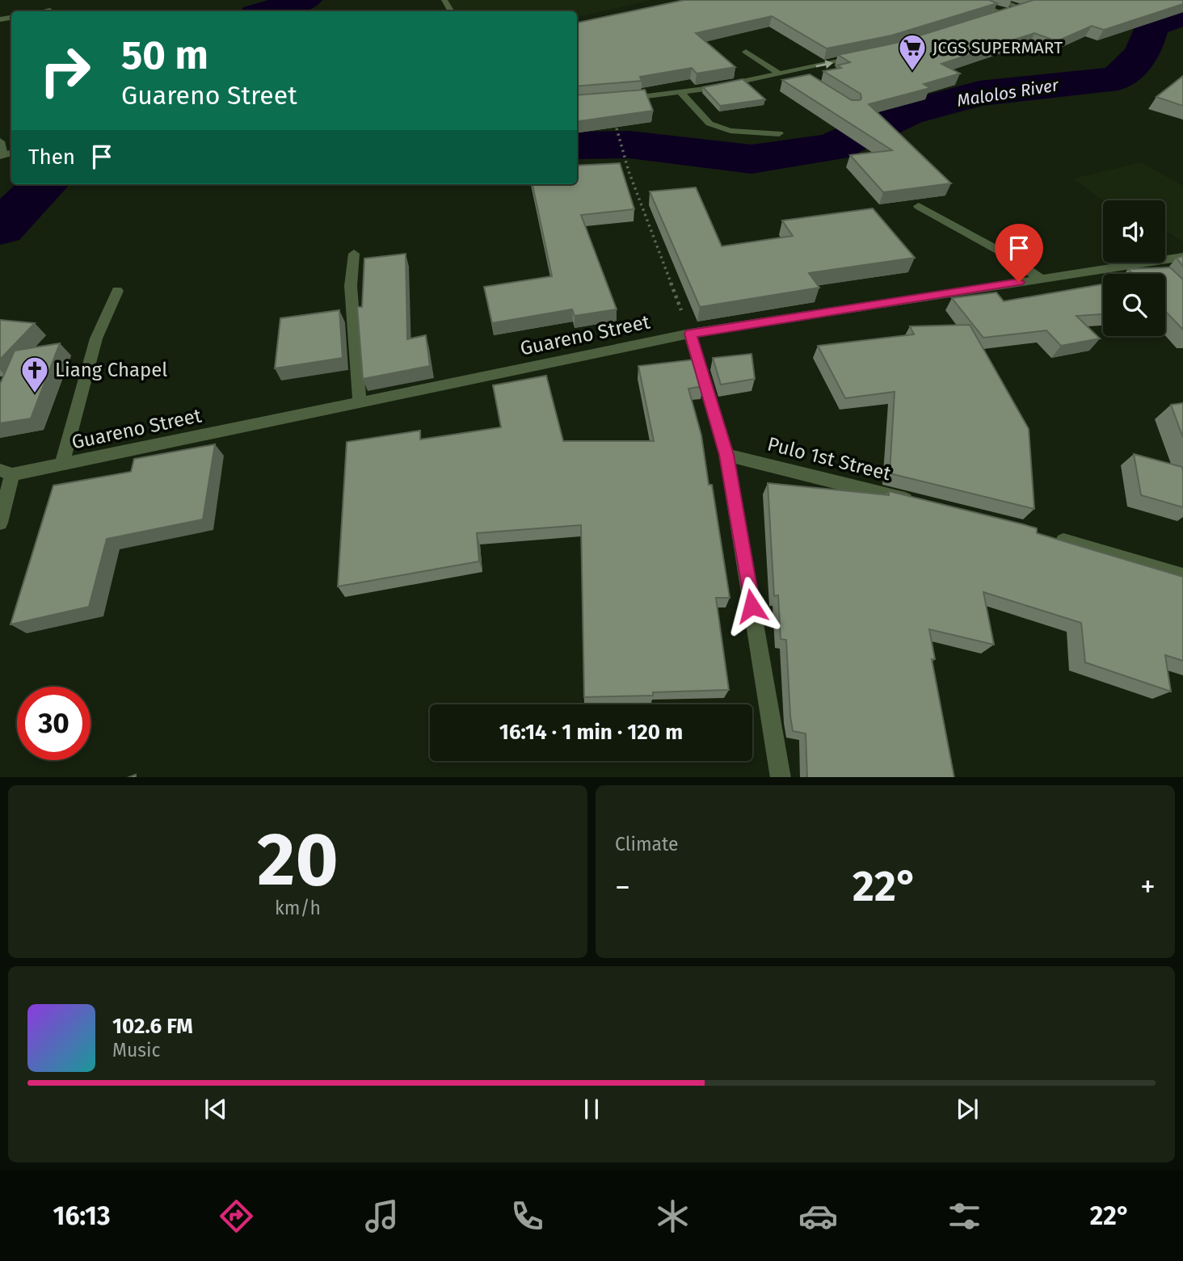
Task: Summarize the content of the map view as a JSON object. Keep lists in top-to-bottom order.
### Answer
{
  "streets": {
    "street": ["Guareno Street", "Pulo 1st Street"]
  },
  "water": ["Malolos River"],
  "places": {
    "supermarket": ["JCGS SUPERMART"],
    "church": ["Liang Chapel"]
  },
  "page": {
    "turn": ["50 m", "Guareno Street"],
    "then": "Then",
    "limit": "30",
    "trip": "16:14 · 1 min · 120 m",
    "tile": [
      ["20", "km/h"],
      "Climate"
    ],
    "heat": ["−", "22°", "+"],
    "song": ["102.6 FM", "Music"],
    "tabs": ["16:13", "22°"]
  }
}
